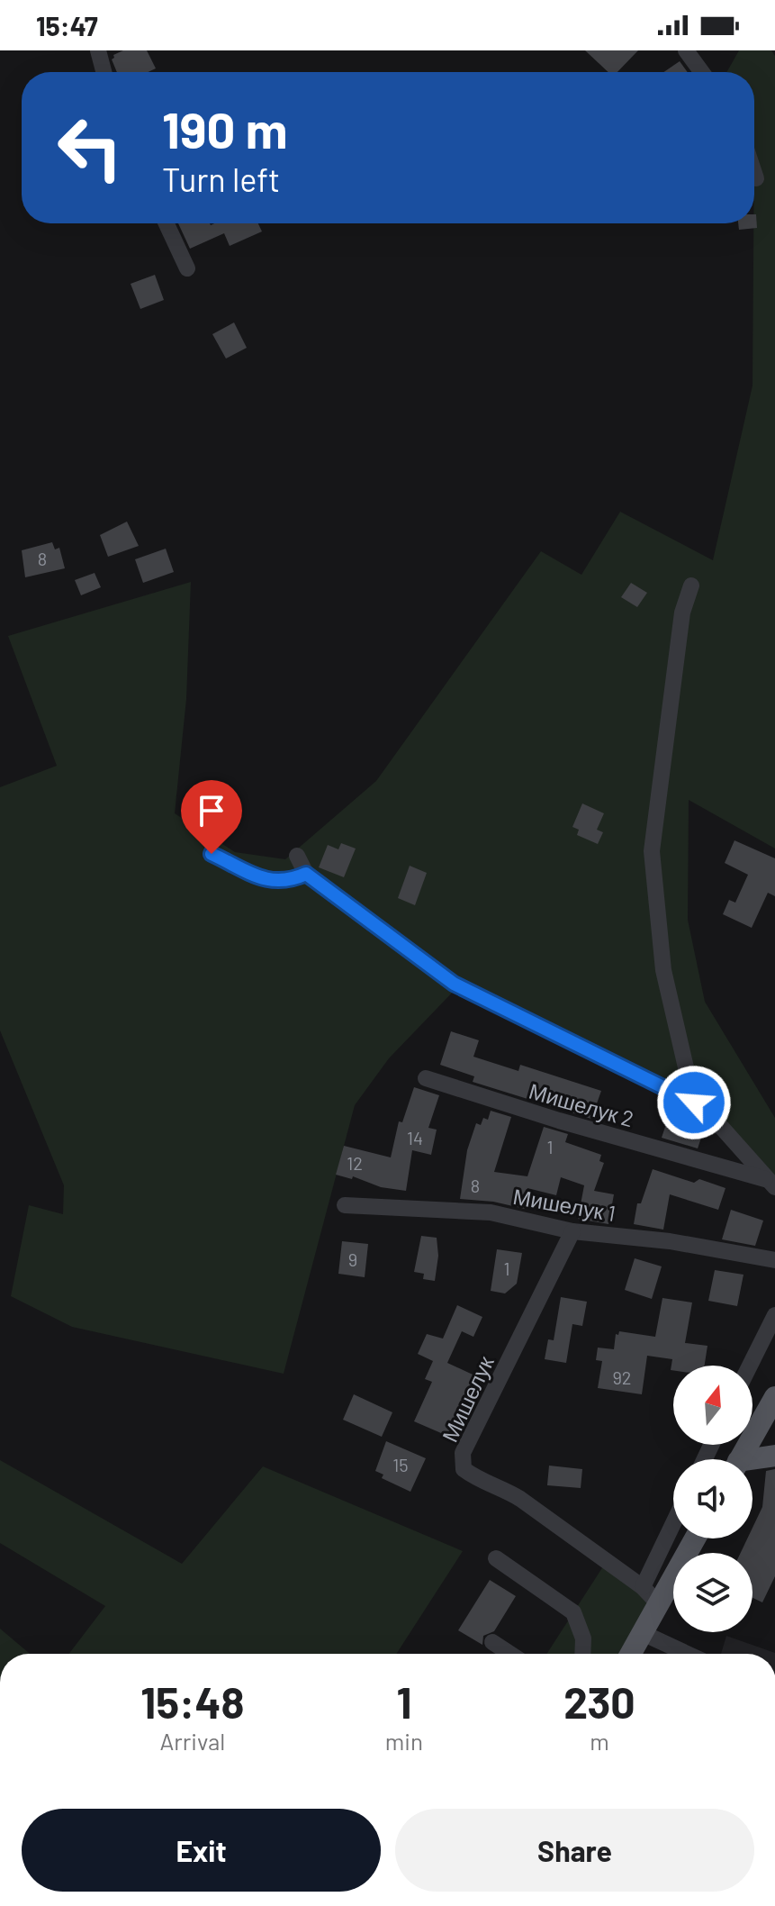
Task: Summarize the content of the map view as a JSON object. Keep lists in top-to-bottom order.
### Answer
{
  "streets": {
    "street": ["Мишелук 2", "Мишелук 1", "Мишелук"]
  },
  "crossings": [
    ["Мишелук 1", "Мишелук"]
  ],
  "house_numbers": [
    "8",
    "14",
    "1",
    "12",
    "8",
    "9",
    "1",
    "92",
    "15"
  ],
  "north": "top",
  "page": {
    "status": "15:47",
    "turn": ["190 m", "Turn left"],
    "eta": [
      "15:48",
      "Arrival",
      "1",
      "min",
      "230",
      "m"
    ],
    "buttons": ["Exit", "Share"]
  }
}
